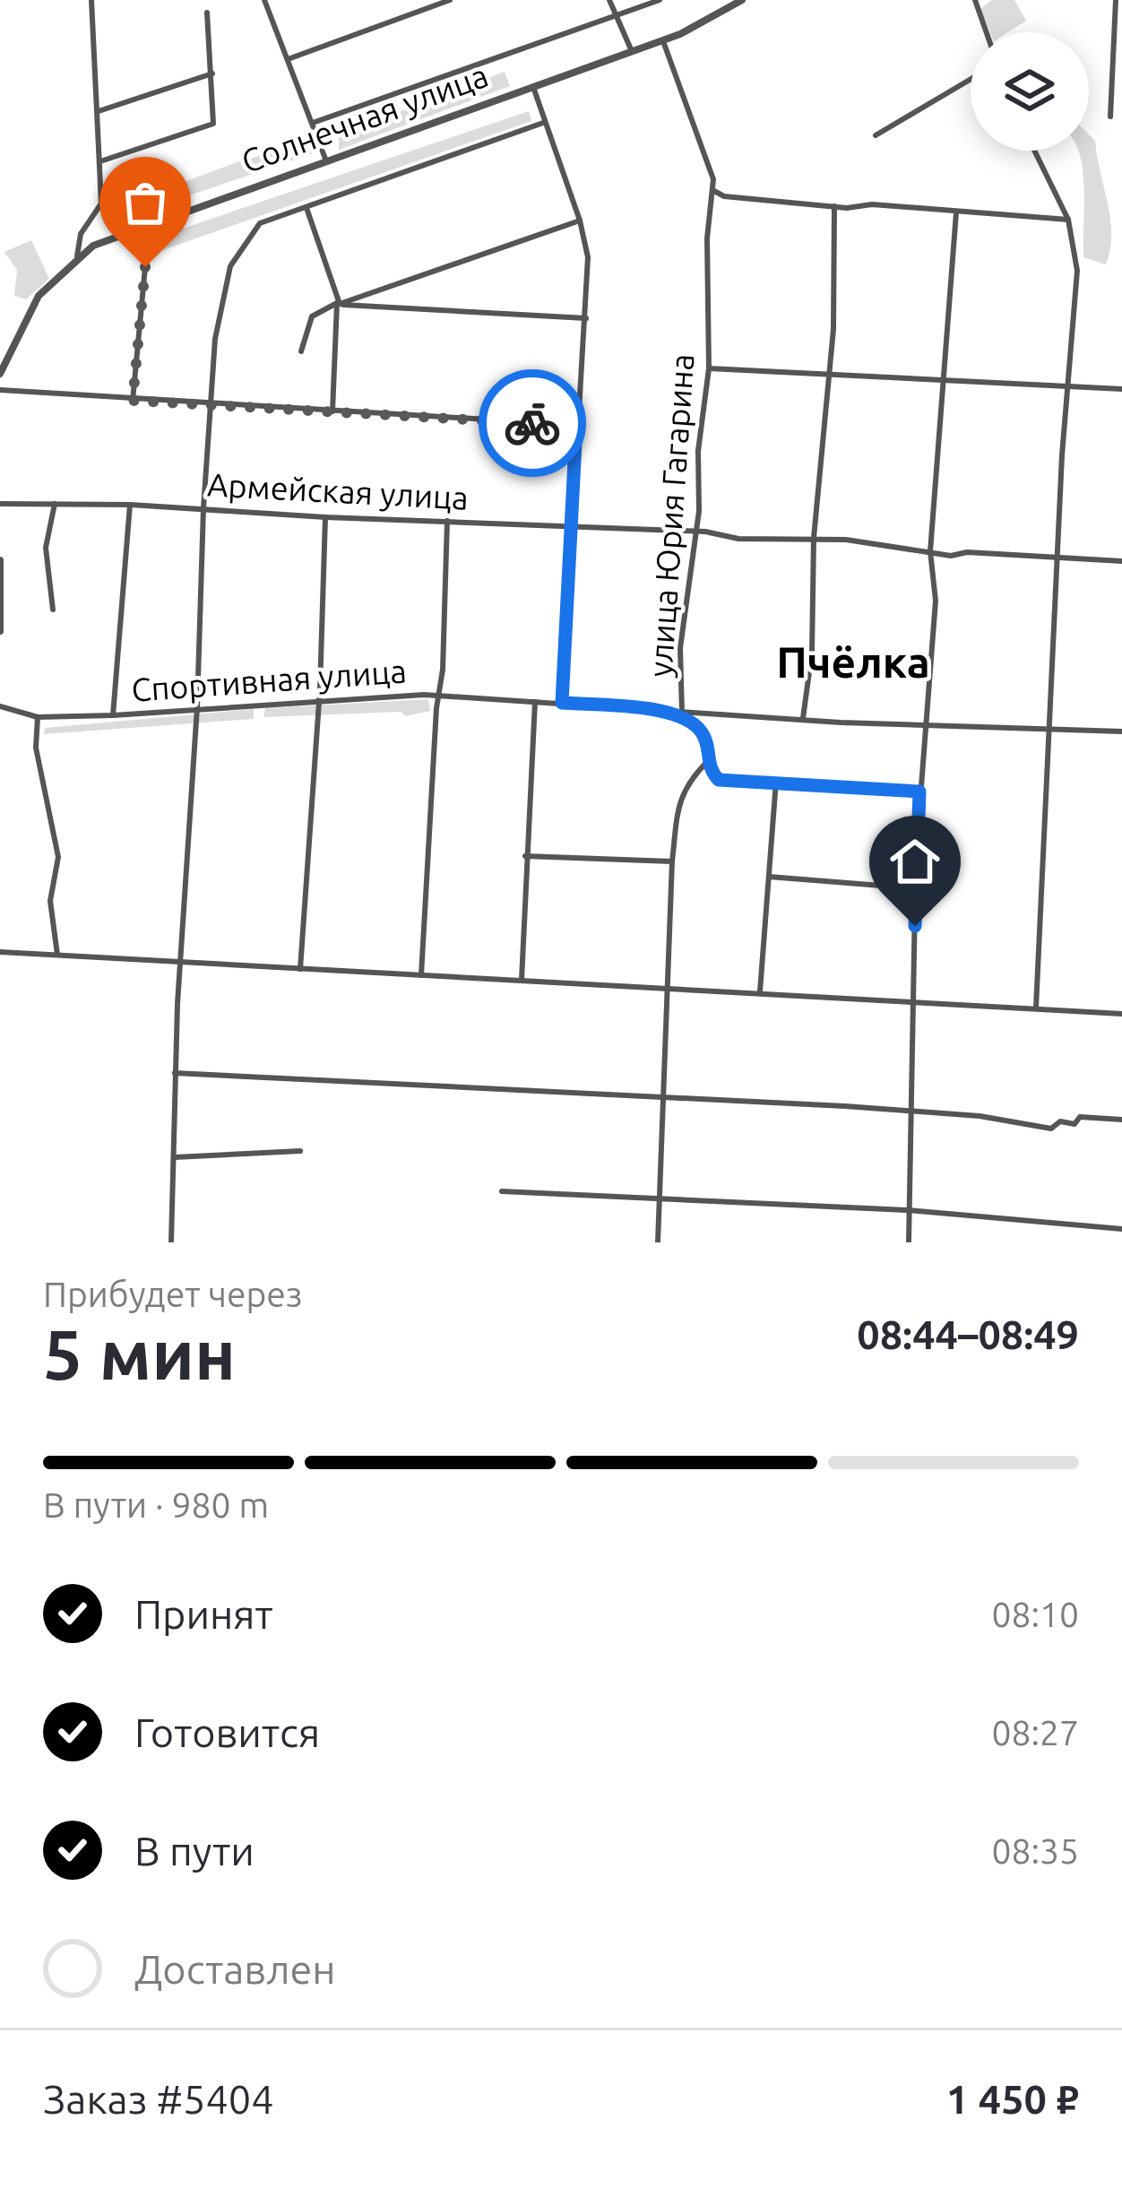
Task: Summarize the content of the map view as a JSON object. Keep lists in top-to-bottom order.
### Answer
{
  "streets": {
    "street": [
      "Солнечная улица",
      "Армейская улица",
      "улица Юрия Гагарина",
      "Спортивная улица"
    ]
  },
  "crossings": [
    ["Солнечная улица", "улица Юрия Гагарина"],
    ["Армейская улица", "улица Юрия Гагарина"],
    ["улица Юрия Гагарина", "Спортивная улица"]
  ],
  "districts": ["Пчёлка"],
  "page": {
    "heading": ["5 мин", "Прибудет через", "08:44–08:49"],
    "panel": ["Заказ #5404", "1 450 ₽"],
    "bar": "В пути · 980 m",
    "list": [
      ["Принят", "08:10"],
      ["Готовится", "08:27"],
      ["В пути", "08:35"],
      "Доставлен"
    ]
  }
}
